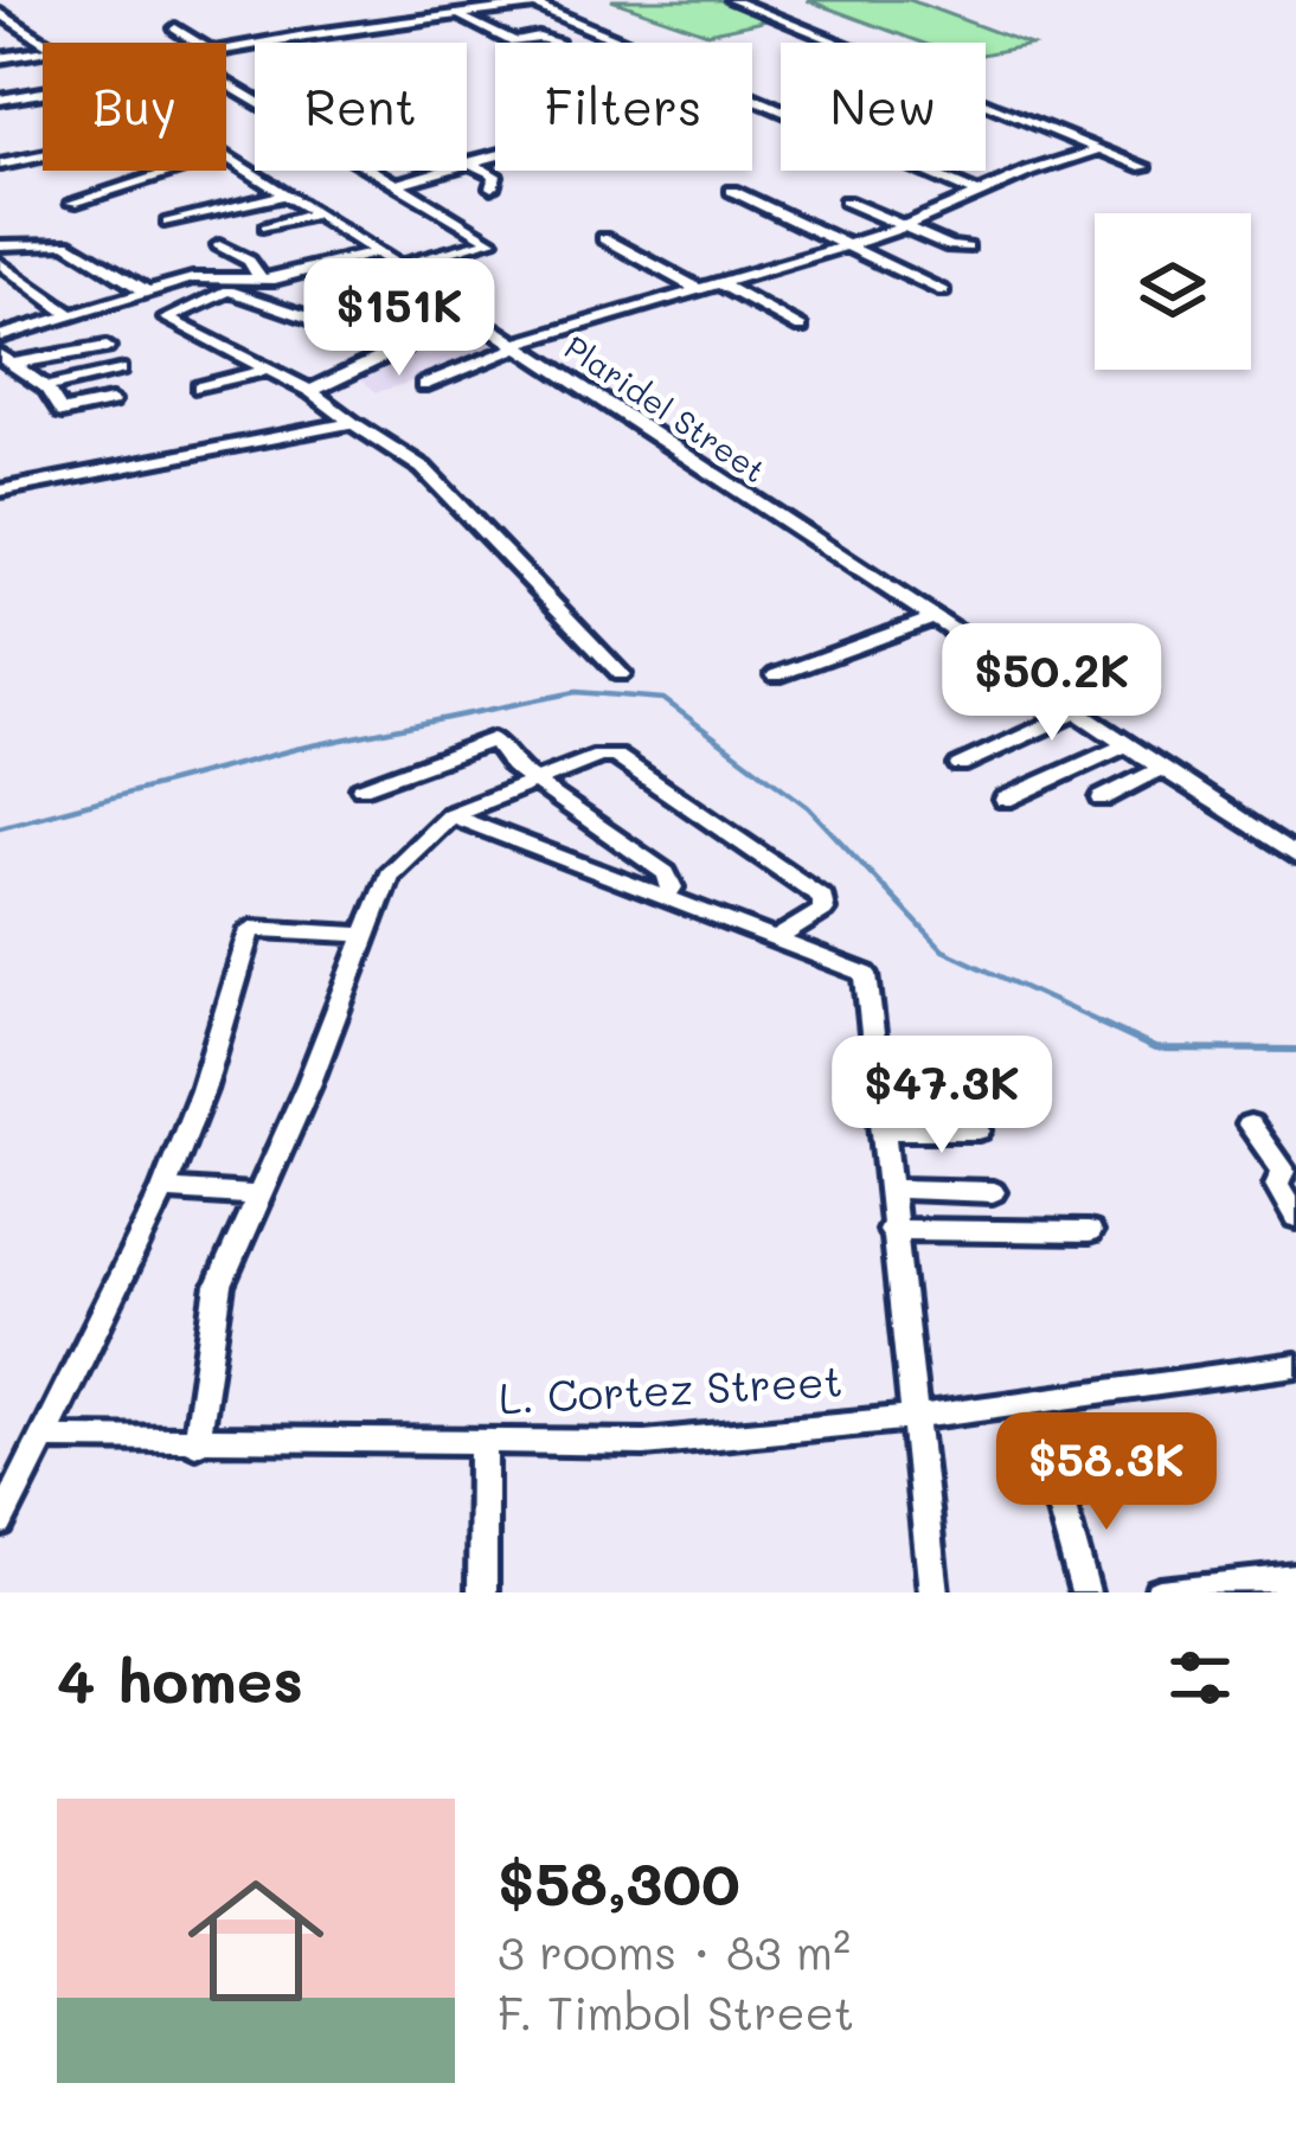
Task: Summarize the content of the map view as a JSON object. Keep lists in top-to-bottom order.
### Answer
{
  "streets": {
    "street": ["Plaridel Street", "L. Cortez Street"]
  },
  "page": {
    "chip": [
      "Buy",
      "Rent",
      "Filters",
      "New"
    ],
    "price": [
      "$151K",
      "$50.2K",
      "$47.3K",
      "$58.3K"
    ],
    "heading": "4 homes",
    "list": [
      {
        "name": "$58,300",
        "note": "3 rooms · 83 m² · F. Timbol Street"
      }
    ]
  }
}
